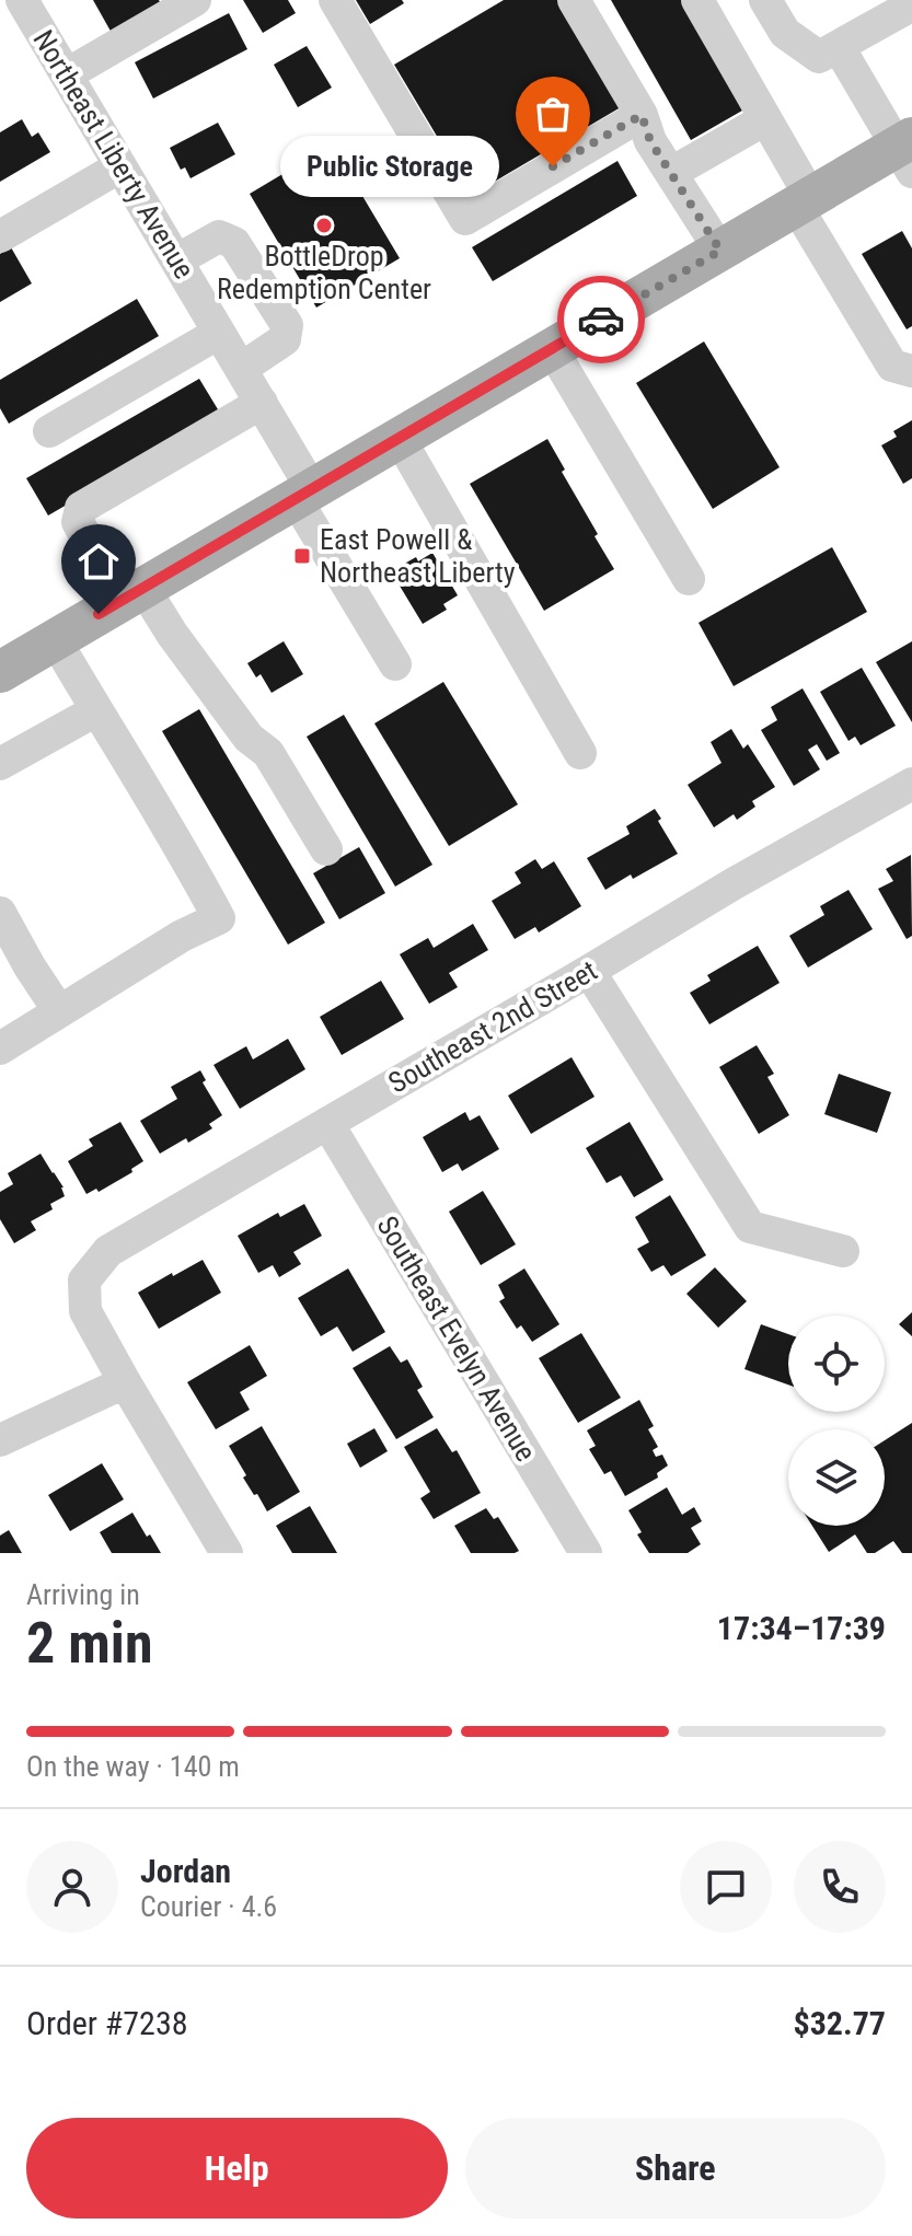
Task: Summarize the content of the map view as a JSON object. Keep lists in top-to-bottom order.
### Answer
{
  "streets": {
    "street": ["Northeast Liberty Avenue", "Southeast 2nd Street", "Southeast Evelyn Avenue"]
  },
  "crossings": [
    ["Southeast 2nd Street", "Southeast Evelyn Avenue"]
  ],
  "places": {
    "other": ["Public Storage", "BottleDrop Redemption Center"],
    "transit": ["East Powell & Northeast Liberty"]
  },
  "page": {
    "bubble": "Public Storage",
    "heading": ["2 min", "Arriving in", "17:34–17:39"],
    "panel": [
      "Jordan",
      "Courier · 4.6",
      "Order #7238",
      "$32.77"
    ],
    "bar": "On the way · 140 m",
    "buttons": ["Help", "Share"]
  }
}
